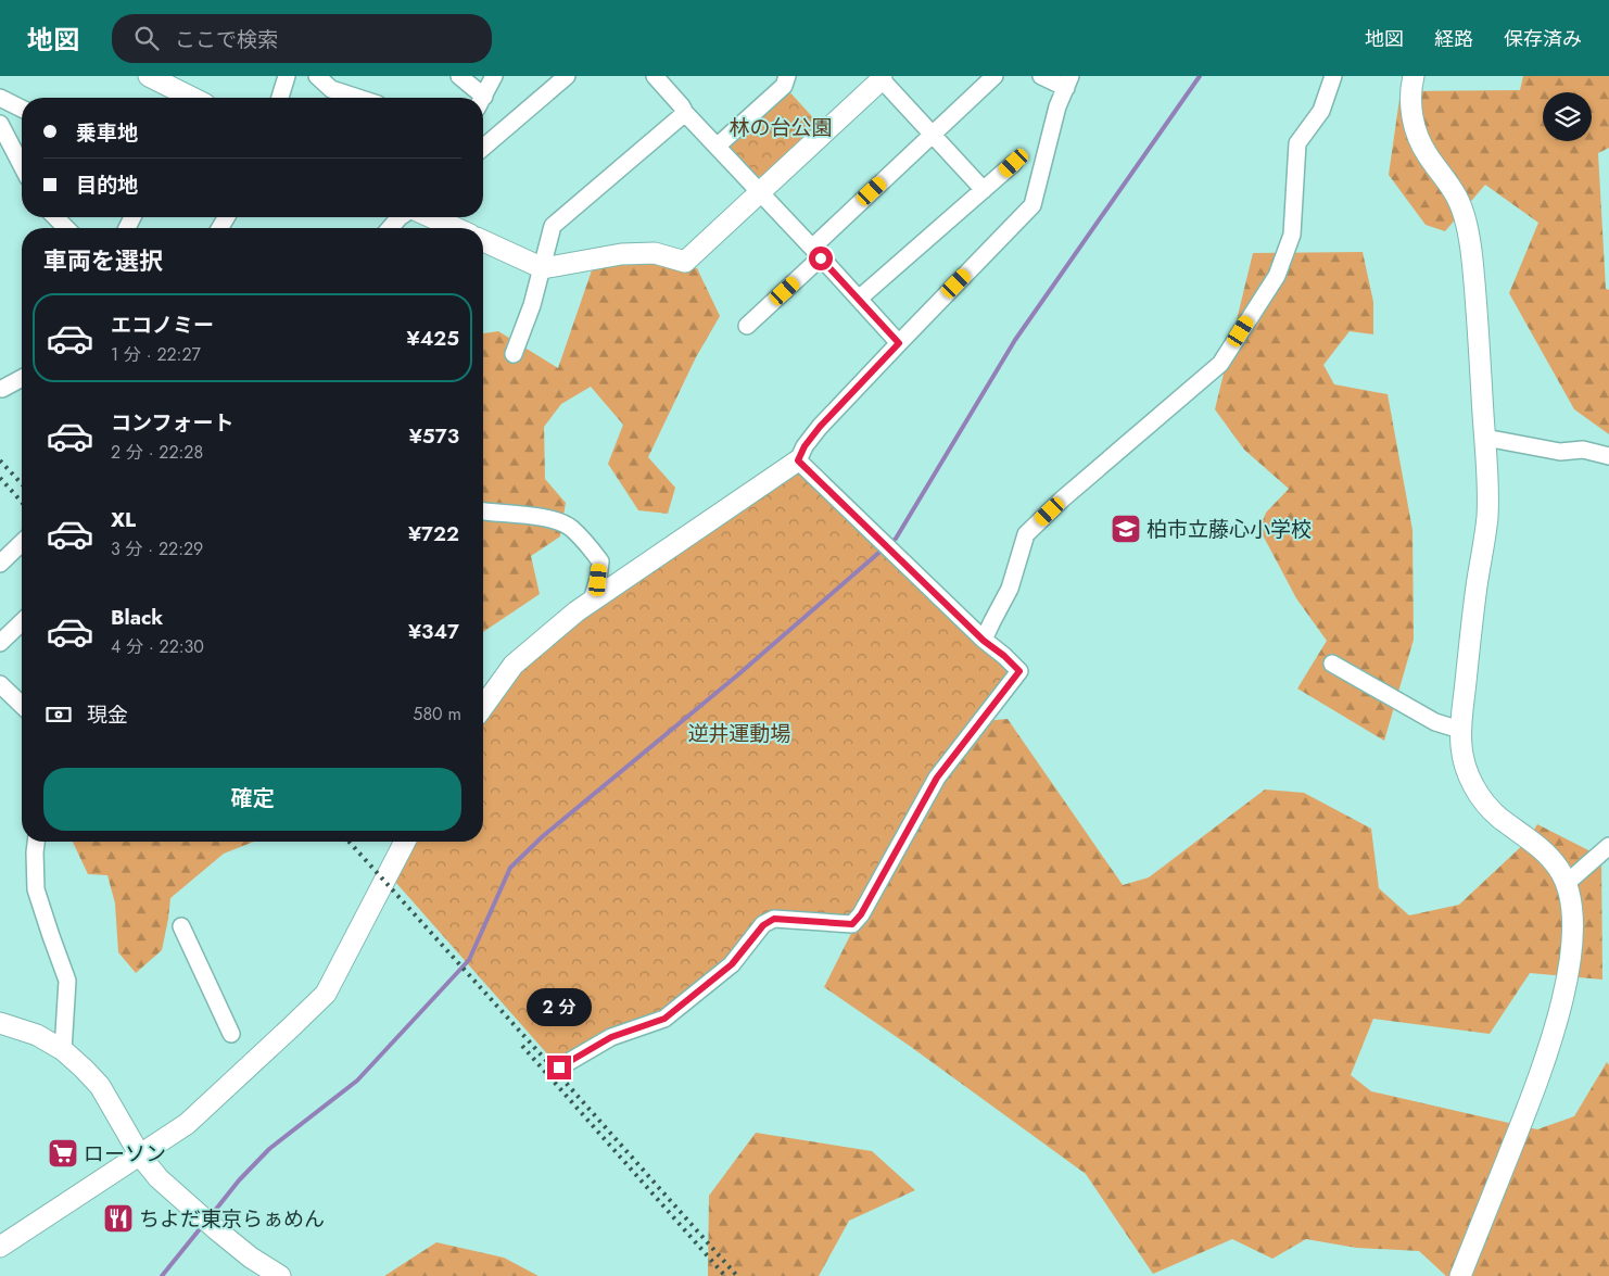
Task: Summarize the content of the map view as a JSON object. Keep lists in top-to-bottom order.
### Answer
{
  "parks": ["林の台公園", "逆井運動場"],
  "places": {
    "school or university": ["柏市立藤心小学校"],
    "supermarket": ["ローソン"],
    "restaurant": ["ちよだ東京らぁめん"]
  },
  "page": {
    "header": "地図",
    "search": "ここで検索",
    "nav": ["地図", "経路", "保存済み"],
    "banner": ["乗車地", "目的地"],
    "heading": "車両を選択",
    "list": [
      {
        "name": "エコノミー",
        "note": "1 分 · 22:27",
        "value": "¥425"
      },
      {
        "name": "コンフォート",
        "note": "2 分 · 22:28",
        "value": "¥573"
      },
      {
        "name": "XL",
        "note": "3 分 · 22:29",
        "value": "¥722"
      },
      {
        "name": "Black",
        "note": "4 分 · 22:30",
        "value": "¥347"
      }
    ],
    "pay": ["現金", "580 m"],
    "buttons": "確定",
    "bubble": "2 分"
  }
}
